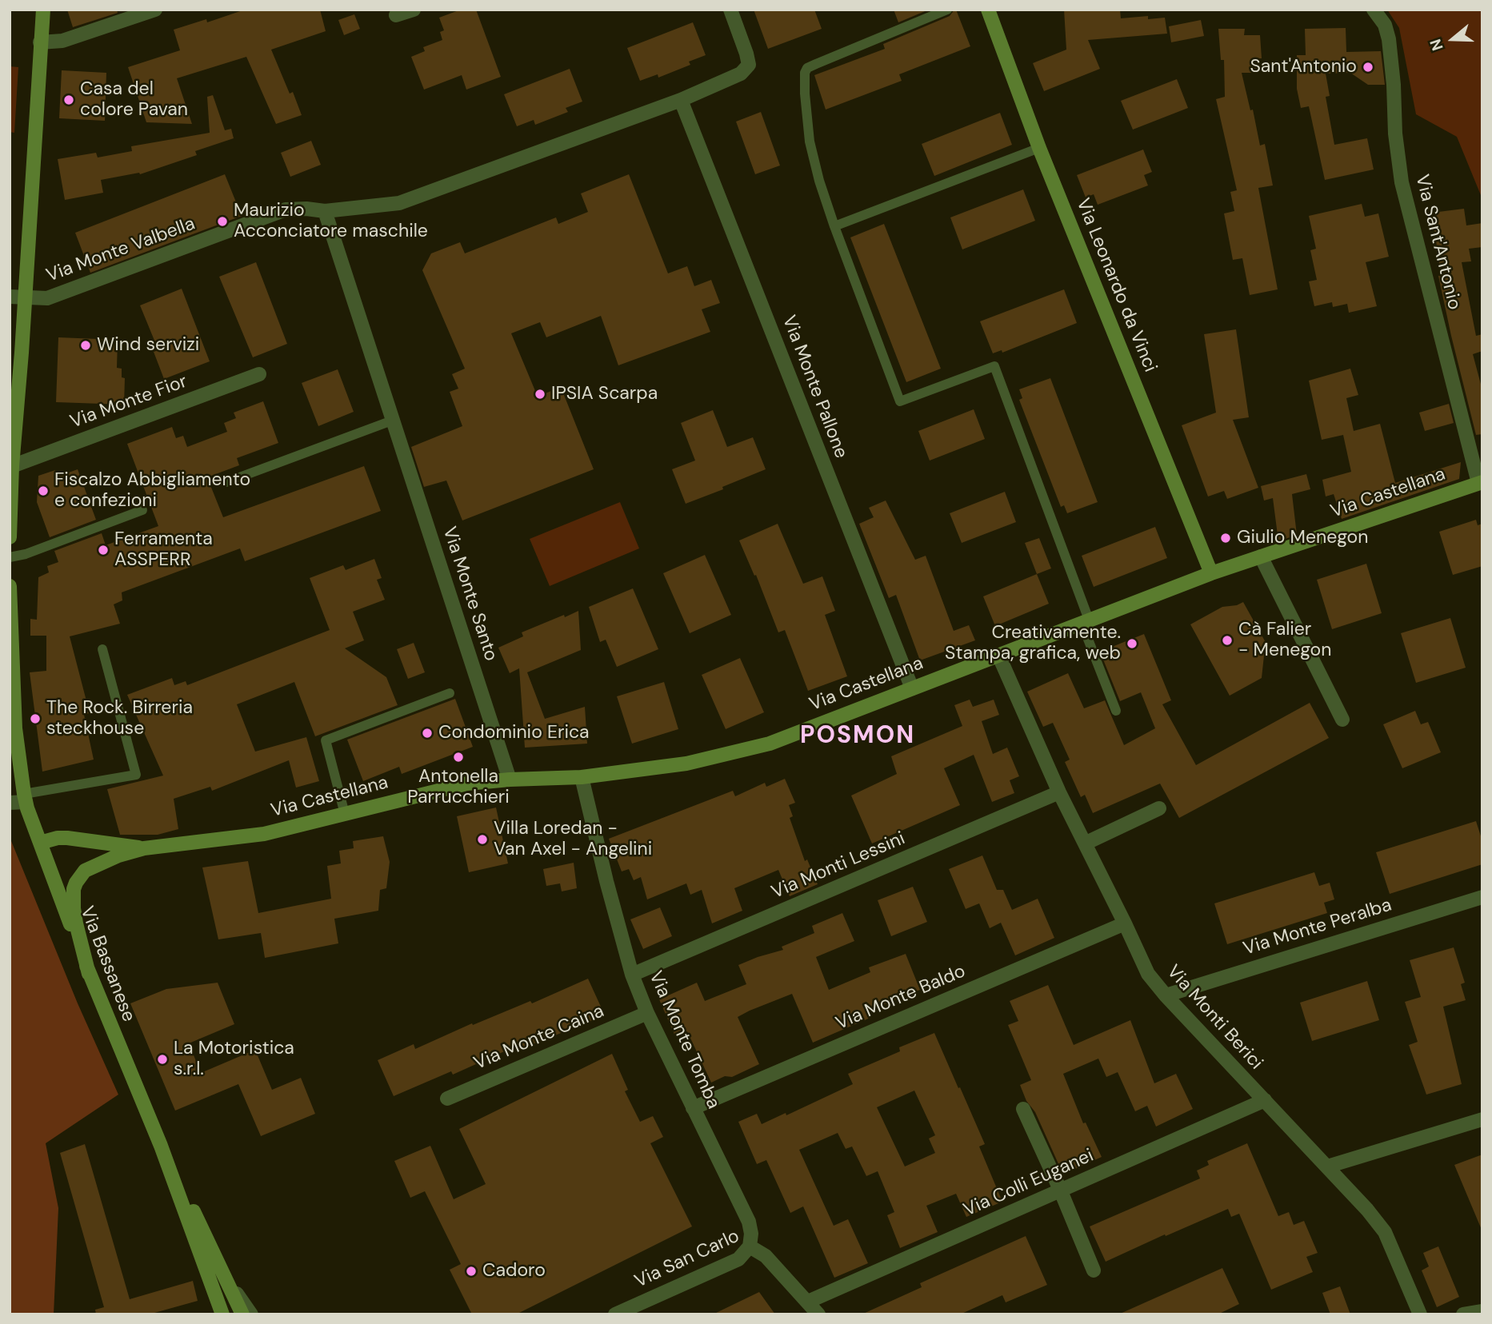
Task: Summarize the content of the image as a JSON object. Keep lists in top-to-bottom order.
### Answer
{
  "streets": {
    "main road": ["Via Leonardo da Vinci", "Via Castellana", "Via Bassanese"],
    "street": [
      "Via Sant'Antonio",
      "Via Monte Valbella",
      "Via Monte Pallone",
      "Via Monte Fior",
      "Via Monte Santo",
      "Via Monti Lessini",
      "Via Monte Peralba",
      "Via Monte Baldo",
      "Via Monti Berici",
      "Via Monte Caina",
      "Via Monte Tomba",
      "Via Colli Euganei",
      "Via San Carlo"
    ]
  },
  "crossings": [
    ["Via Sant'Antonio", "Via Castellana"],
    ["Via Monte Valbella", "Via Monte Santo"],
    ["Via Leonardo da Vinci", "Via Castellana"],
    ["Via Monte Pallone", "Via Castellana"],
    ["Via Castellana", "Via Monte Santo"],
    ["Via Castellana", "Via Bassanese"],
    ["Via Castellana", "Via Monti Berici"],
    ["Via Castellana", "Via Monte Tomba"],
    ["Via Monti Lessini", "Via Monti Berici"],
    ["Via Monti Lessini", "Via Monte Tomba"],
    ["Via Monte Peralba", "Via Monti Berici"],
    ["Via Monte Baldo", "Via Monti Berici"],
    ["Via Monte Baldo", "Via Monte Tomba"],
    ["Via Monti Berici", "Via Colli Euganei"],
    ["Via Monte Caina", "Via Monte Tomba"],
    ["Via Monte Tomba", "Via San Carlo"],
    ["Via Colli Euganei", "Via San Carlo"]
  ],
  "districts": ["POSMON"],
  "places": [
    "Sant'Antonio",
    "Casa del colore Pavan",
    "Maurizio Acconciatore maschile",
    "Wind servizi",
    "IPSIA Scarpa",
    "Fiscalzo Abbigliamento e confezioni",
    "Giulio Menegon",
    "Ferramenta ASSPERR",
    "Cà Falier - Menegon",
    "Creativamente. Stampa, grafica, web",
    "The Rock. Birreria steckhouse",
    "Condominio Erica",
    "Antonella Parrucchieri",
    "Villa Loredan - Van Axel - Angelini",
    "La Motoristica s.r.l.",
    "Cadoro"
  ],
  "north": "left"
}
